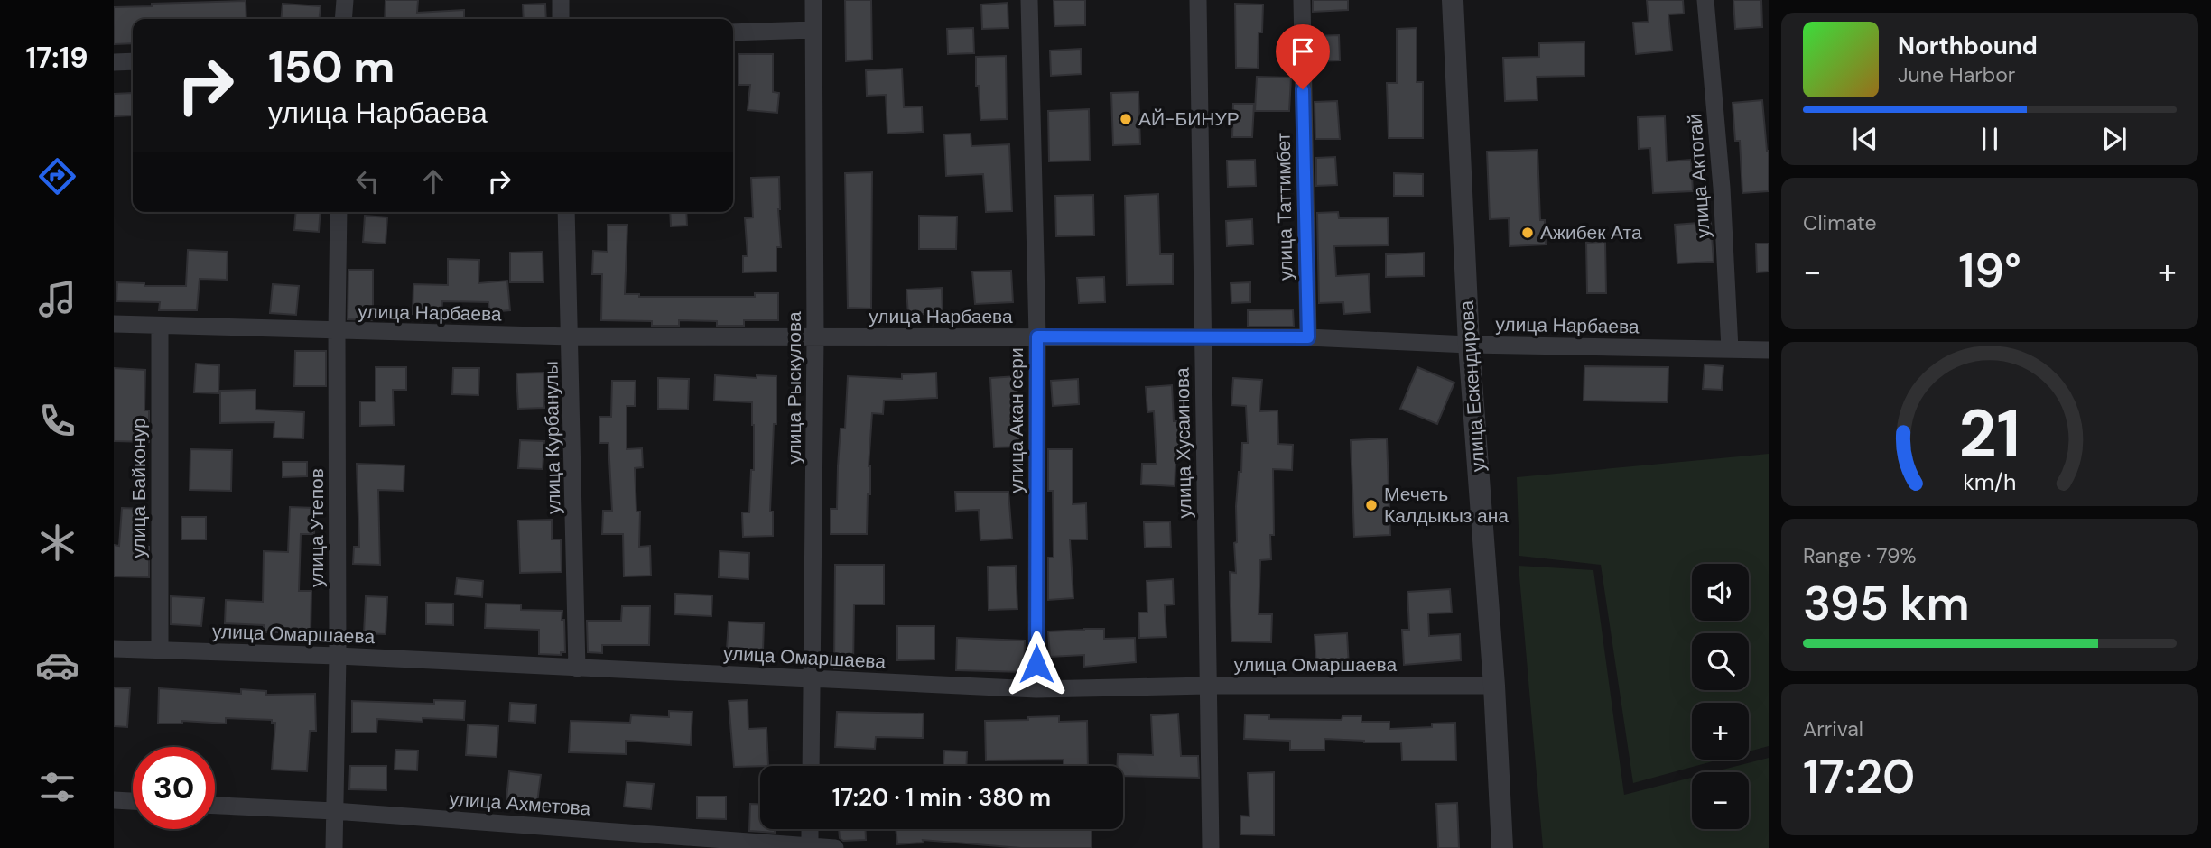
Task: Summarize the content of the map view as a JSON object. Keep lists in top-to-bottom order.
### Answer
{
  "streets": {
    "street": [
      "улица Актогай",
      "улица Таттимбет",
      "улица Нарбаева",
      "улица Ескендирова",
      "улица Рыскулова",
      "улица Акан сери",
      "улица Курбанулы",
      "улица Хусаинова",
      "улица Байконур",
      "улица Утепов",
      "улица Омаршаева",
      "улица Ахметова"
    ]
  },
  "crossings": [
    ["улица Актогай", "улица Нарбаева"],
    ["улица Таттимбет", "улица Нарбаева"],
    ["улица Нарбаева", "улица Ескендирова"],
    ["улица Нарбаева", "улица Рыскулова"],
    ["улица Нарбаева", "улица Акан сери"],
    ["улица Нарбаева", "улица Курбанулы"],
    ["улица Нарбаева", "улица Хусаинова"],
    ["улица Нарбаева", "улица Байконур"],
    ["улица Нарбаева", "улица Утепов"],
    ["улица Ескендирова", "улица Омаршаева"],
    ["улица Рыскулова", "улица Омаршаева"],
    ["улица Акан сери", "улица Омаршаева"],
    ["улица Курбанулы", "улица Омаршаева"],
    ["улица Хусаинова", "улица Омаршаева"],
    ["улица Байконур", "улица Омаршаева"],
    ["улица Утепов", "улица Омаршаева"],
    ["улица Утепов", "улица Ахметова"]
  ],
  "places": ["АЙ-БИНУР", "Ажибек Ата", "Мечеть Калдыкыз ана"],
  "page": {
    "tabs": "17:19",
    "turn": ["150 m", "улица Нарбаева"],
    "song": ["Northbound", "June Harbor"],
    "tile": [
      "Climate",
      ["Range · 79%", "395 km"],
      ["Arrival", "17:20"]
    ],
    "heat": ["−", "19°", "+"],
    "map_buttons": ["+", "−"],
    "limit": "30",
    "trip": "17:20 · 1 min · 380 m",
    "gauge": ["21", "km/h"]
  }
}
